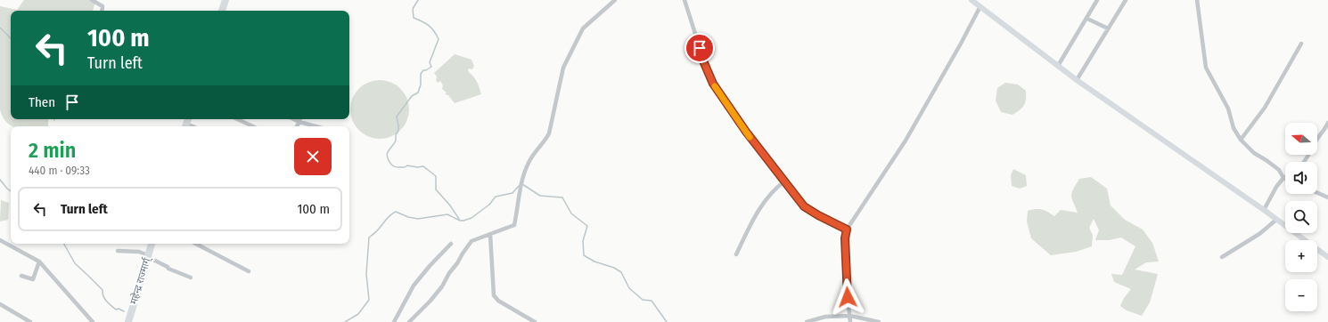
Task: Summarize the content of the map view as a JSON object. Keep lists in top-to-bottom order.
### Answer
{
  "streets": {
    "highway": ["महेन्द्र राज्मार्ग्"]
  },
  "north": "left",
  "page": {
    "turn": ["100 m", "Turn left"],
    "then": "Then",
    "map_buttons": ["+", "−"],
    "heading": ["2 min", "440 m · 09:33"],
    "list": [
      {
        "name": "Turn left",
        "value": "100 m"
      }
    ]
  }
}
